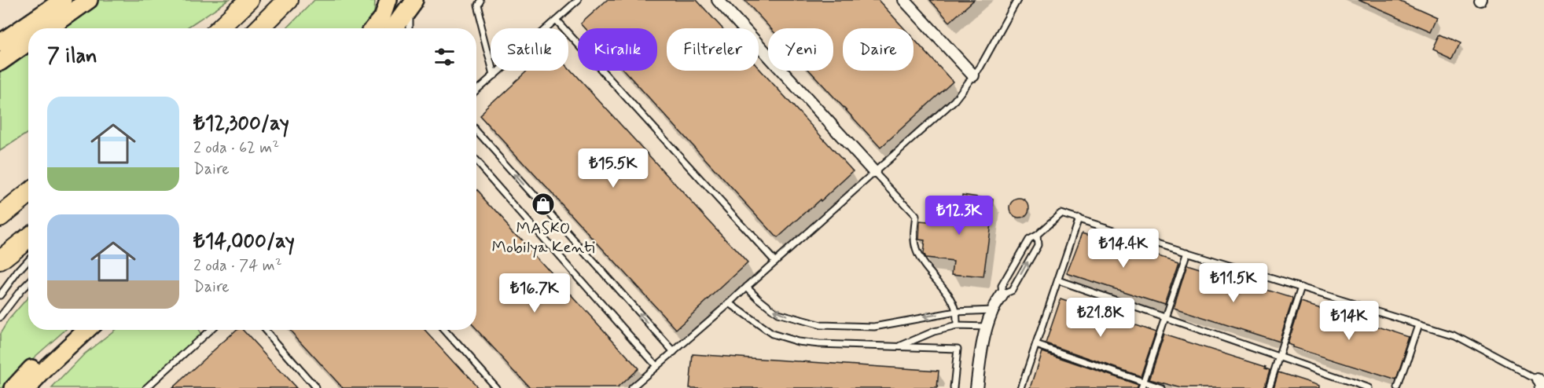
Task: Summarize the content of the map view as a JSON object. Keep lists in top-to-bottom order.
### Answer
{
  "places": {
    "shop": ["MASKO Mobilya Kenti"]
  },
  "page": {
    "chip": [
      "Satılık",
      "Kiralık",
      "Filtreler",
      "Yeni",
      "Daire"
    ],
    "heading": "7 ilan",
    "list": [
      {
        "name": "₺12,300/ay",
        "note": "2 oda · 62 m² · Daire"
      },
      {
        "name": "₺14,000/ay",
        "note": "2 oda · 74 m² · Daire"
      }
    ],
    "price": [
      "₺15.5K",
      "₺12.3K",
      "₺14.4K",
      "₺11.5K",
      "₺16.7K",
      "₺21.8K",
      "₺14K"
    ]
  }
}
